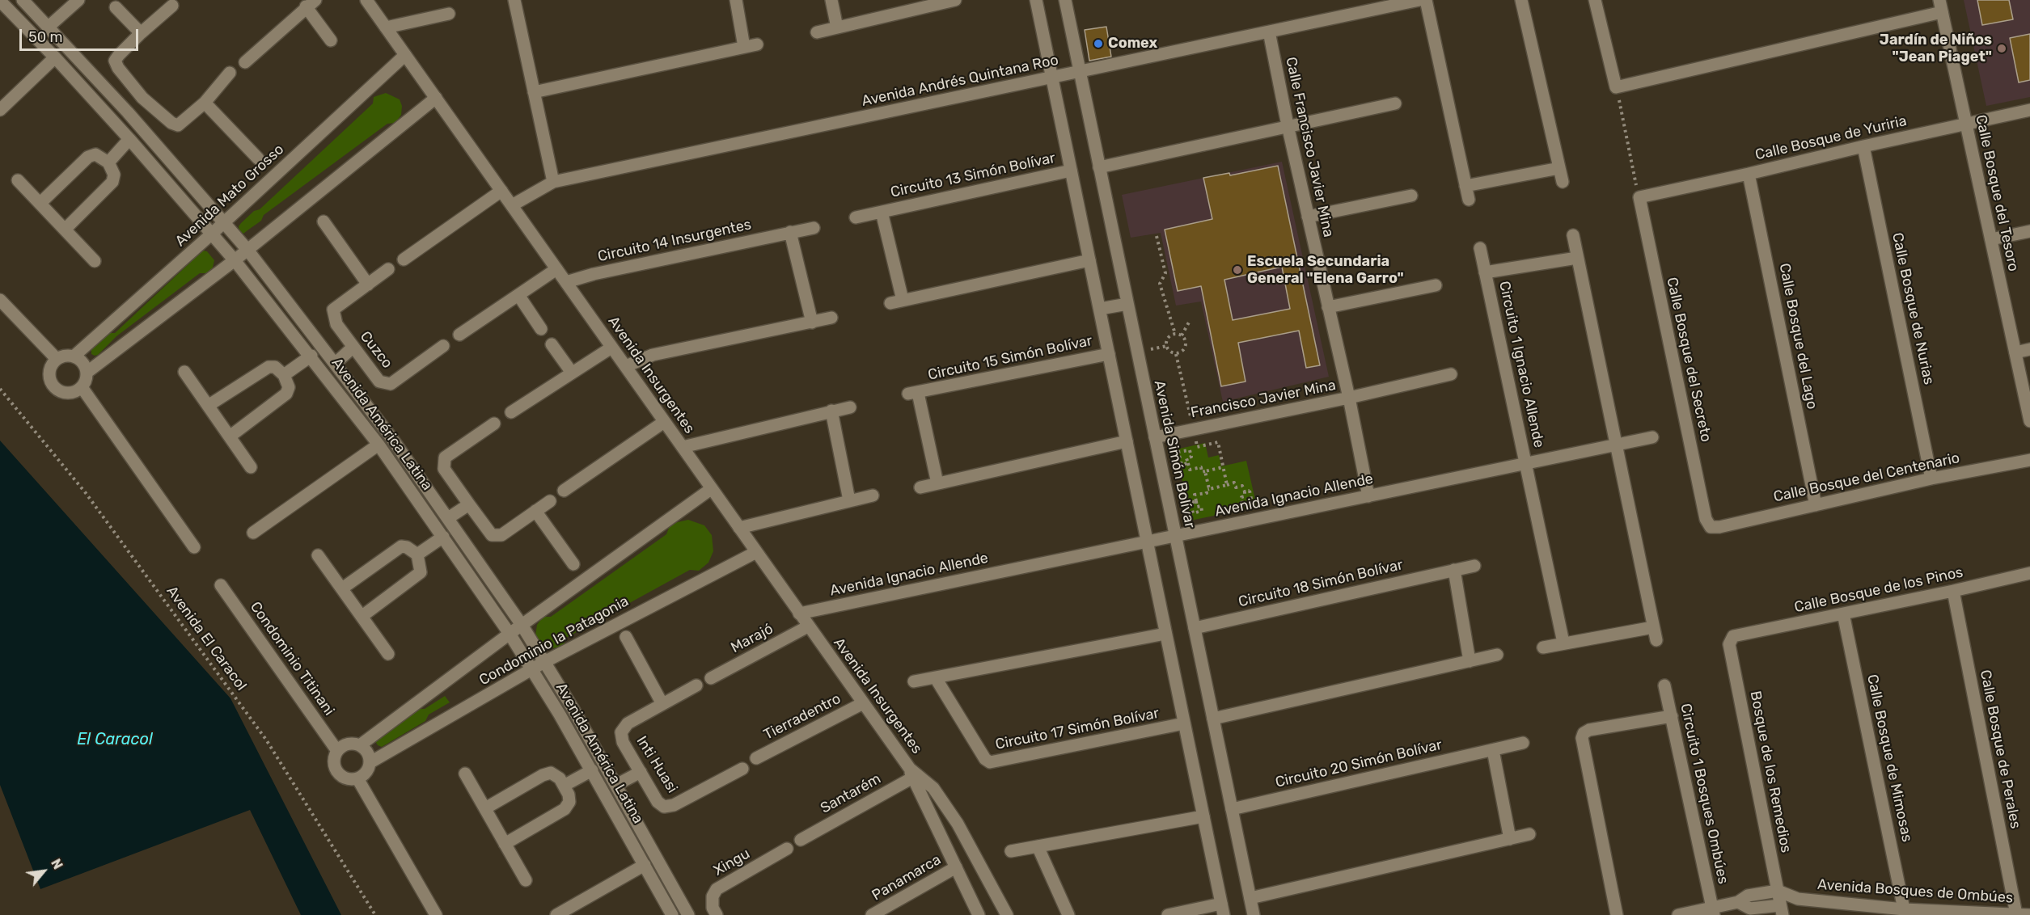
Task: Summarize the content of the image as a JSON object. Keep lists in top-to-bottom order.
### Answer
{
  "streets": {
    "street": [
      "Avenida Andrés Quintana Roo",
      "Calle Bosque de Yuriria",
      "Calle Francisco Javier Mina",
      "Circuito 13 Simón Bolívar",
      "Calle Bosque del Tesoro",
      "Avenida Mato Grosso",
      "Circuito 14 Insurgentes",
      "Calle Bosque de Nurias",
      "Calle Bosque del Lago",
      "Cuzco",
      "Circuito 15 Simón Bolívar",
      "Calle Bosque del Secreto",
      "Circuito 1 Ignacio Allende",
      "Avenida Insurgentes",
      "Francisco Javier Mina",
      "Avenida América Latina",
      "Avenida Simón Bolívar",
      "Calle Bosque del Centenario",
      "Avenida Ignacio Allende",
      "Circuito 18 Simón Bolívar",
      "Calle Bosque de los Pinos",
      "Marajó",
      "Condominio la Patagonia",
      "Condominio Titinani",
      "Tierradentro",
      "Circuito 17 Simón Bolívar",
      "Calle Bosque de Perales",
      "Calle Bosque de Mimosas",
      "Circuito 20 Simón Bolívar",
      "Inti Huasi",
      "Bosque de los Remedios",
      "Santarém",
      "Circuito 1 Bosques Ombúes",
      "Xingu",
      "Panamarca",
      "Avenida Bosques de Ombúes"
    ],
    "path": ["Avenida El Caracol"]
  },
  "crossings": [
    ["Avenida Andrés Quintana Roo", "Calle Francisco Javier Mina"],
    ["Avenida Andrés Quintana Roo", "Avenida Insurgentes"],
    ["Avenida Andrés Quintana Roo", "Avenida Simón Bolívar"],
    ["Calle Bosque de Yuriria", "Calle Bosque del Tesoro"],
    ["Calle Bosque de Yuriria", "Calle Bosque de Nurias"],
    ["Calle Bosque de Yuriria", "Calle Bosque del Lago"],
    ["Calle Bosque de Yuriria", "Calle Bosque del Secreto"],
    ["Calle Francisco Javier Mina", "Francisco Javier Mina"],
    ["Calle Francisco Javier Mina", "Avenida Ignacio Allende"],
    ["Avenida Mato Grosso", "Avenida Insurgentes"],
    ["Avenida Mato Grosso", "Avenida América Latina"],
    ["Circuito 14 Insurgentes", "Avenida Insurgentes"],
    ["Calle Bosque de Nurias", "Calle Bosque del Centenario"],
    ["Calle Bosque del Lago", "Calle Bosque del Centenario"],
    ["Calle Bosque del Secreto", "Calle Bosque del Centenario"],
    ["Circuito 1 Ignacio Allende", "Avenida Ignacio Allende"],
    ["Avenida Insurgentes", "Avenida Ignacio Allende"],
    ["Avenida Insurgentes", "Marajó"],
    ["Avenida Insurgentes", "Condominio la Patagonia"],
    ["Avenida Insurgentes", "Tierradentro"],
    ["Avenida Insurgentes", "Santarém"],
    ["Avenida Insurgentes", "Panamarca"],
    ["Francisco Javier Mina", "Avenida Simón Bolívar"],
    ["Avenida América Latina", "Condominio la Patagonia"],
    ["Avenida Simón Bolívar", "Avenida Ignacio Allende"],
    ["Avenida Simón Bolívar", "Circuito 18 Simón Bolívar"],
    ["Avenida Simón Bolívar", "Circuito 20 Simón Bolívar"],
    ["Calle Bosque de los Pinos", "Calle Bosque de Perales"],
    ["Calle Bosque de los Pinos", "Calle Bosque de Mimosas"],
    ["Calle Bosque de los Pinos", "Bosque de los Remedios"],
    ["Condominio la Patagonia", "Condominio Titinani"],
    ["Calle Bosque de Perales", "Avenida Bosques de Ombúes"],
    ["Calle Bosque de Mimosas", "Avenida Bosques de Ombúes"],
    ["Bosque de los Remedios", "Avenida Bosques de Ombúes"],
    ["Circuito 1 Bosques Ombúes", "Avenida Bosques de Ombúes"]
  ],
  "water": ["El Caracol"],
  "places": ["Comex", "Jardín de Niños \"Jean Piaget\"", "Escuela Secundaria General \"Elena Garro\""],
  "scale_bar": "50 m",
  "north": "top right"
}
